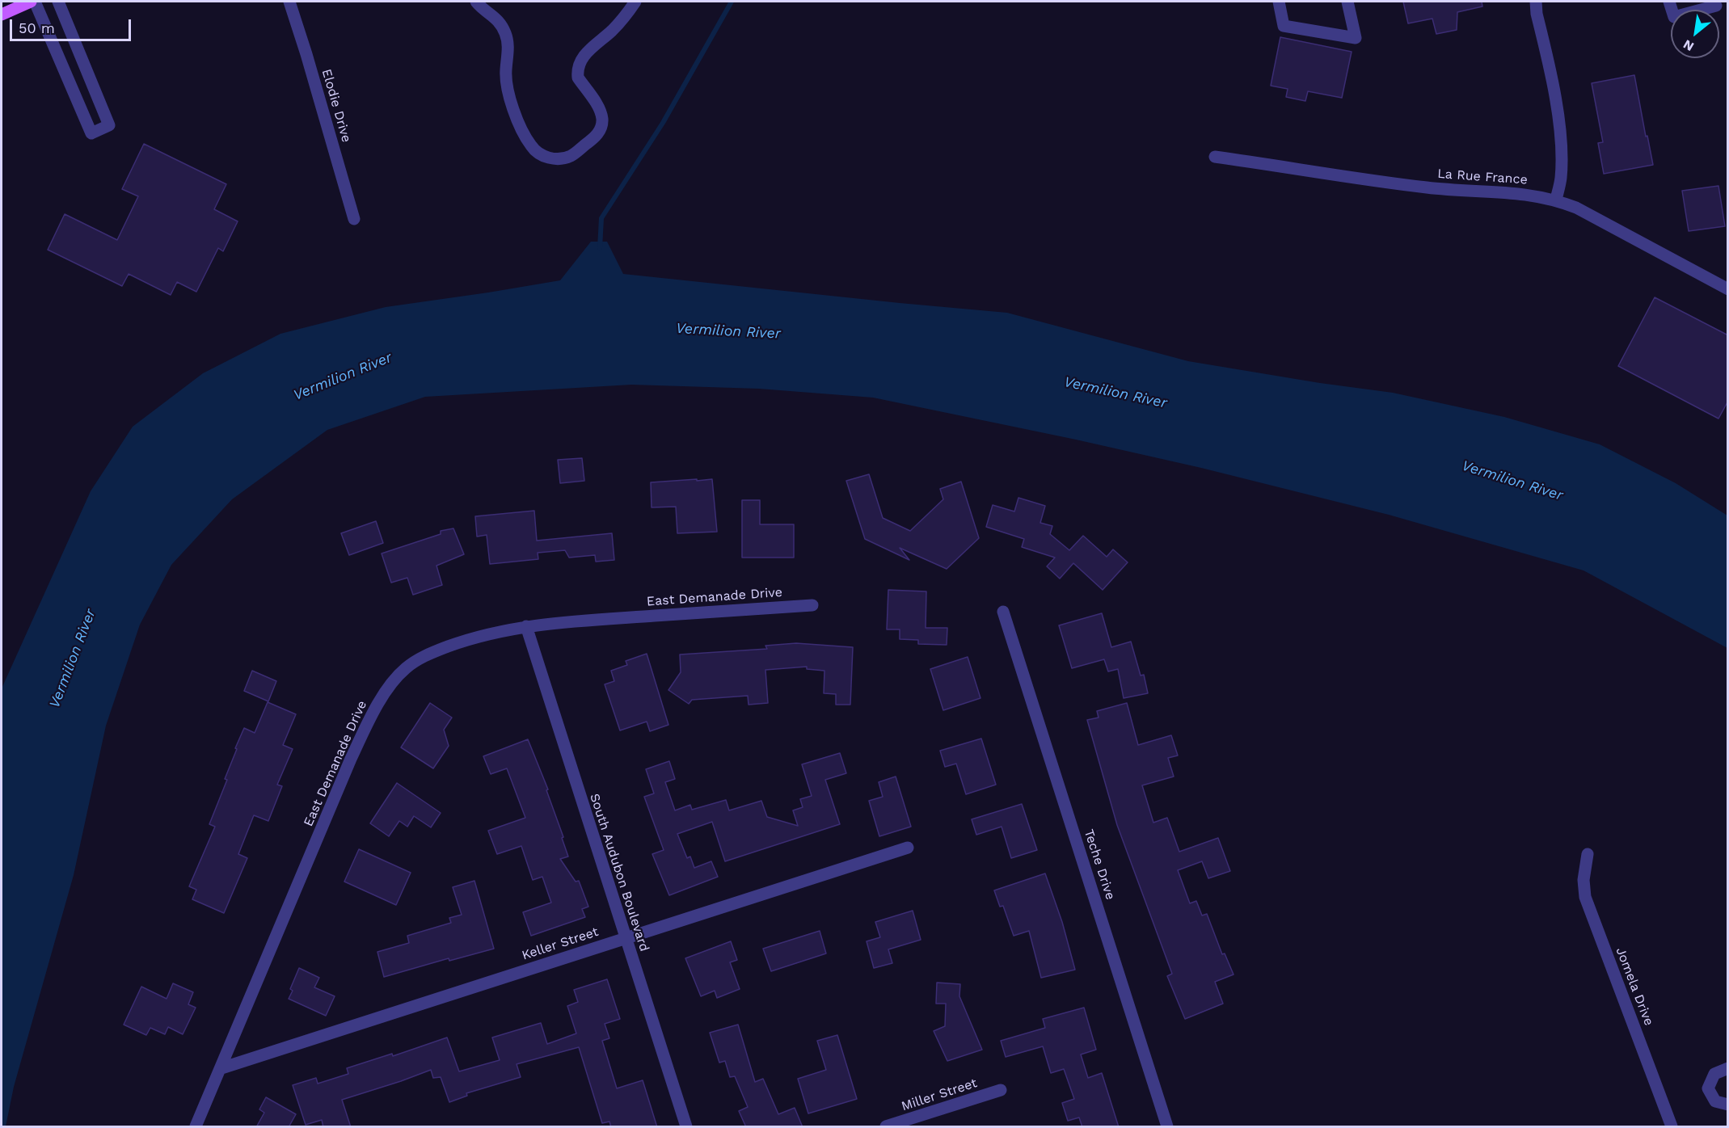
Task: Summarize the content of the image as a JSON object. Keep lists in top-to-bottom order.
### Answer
{
  "streets": {
    "street": [
      "Elodie Drive",
      "La Rue France",
      "East Demanade Drive",
      "Teche Drive",
      "South Audubon Boulevard",
      "Keller Street",
      "Jomela Drive",
      "Miller Street"
    ]
  },
  "crossings": [
    ["East Demanade Drive", "South Audubon Boulevard"],
    ["East Demanade Drive", "Keller Street"],
    ["South Audubon Boulevard", "Keller Street"]
  ],
  "water": ["Vermilion River"],
  "scale_bar": "50 m",
  "north": "bottom left"
}
